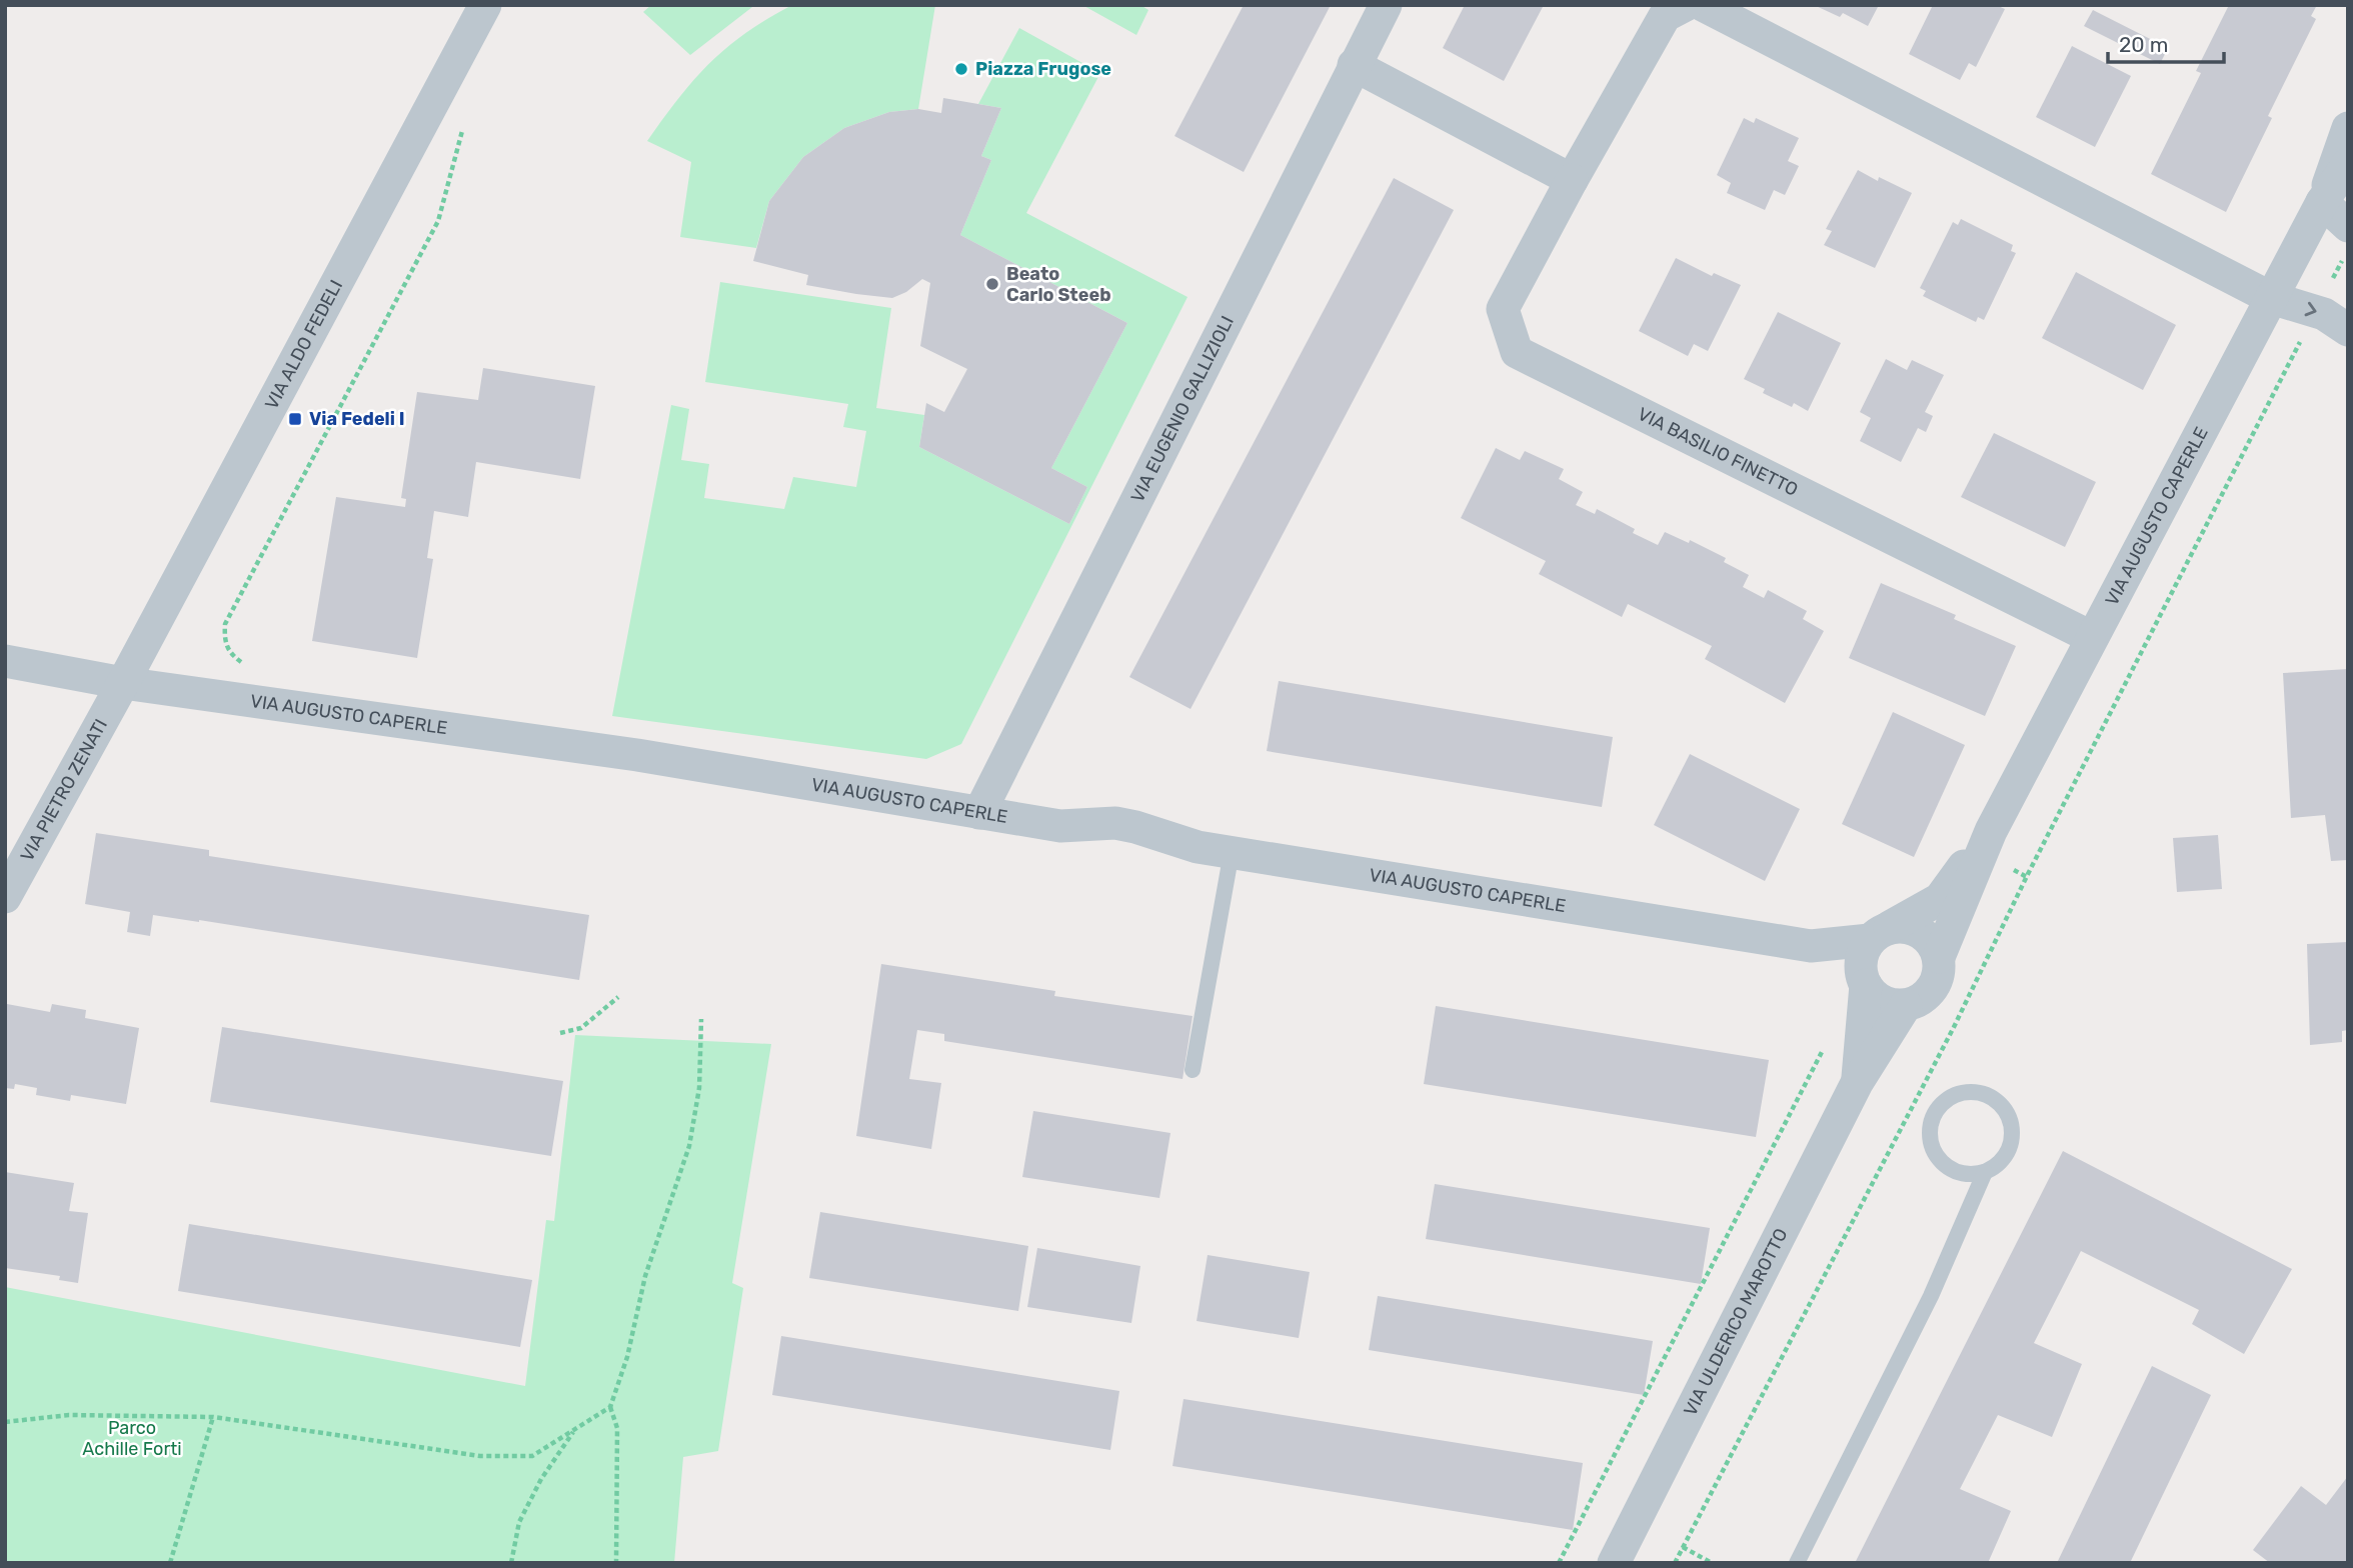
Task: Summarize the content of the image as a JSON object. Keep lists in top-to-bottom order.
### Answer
{
  "streets": {
    "street": [
      "VIA ALDO FEDELI",
      "VIA EUGENIO GALLIZIOLI",
      "VIA BASILIO FINETTO",
      "VIA AUGUSTO CAPERLE",
      "VIA PIETRO ZENATI",
      "VIA ULDERICO MAROTTO"
    ]
  },
  "crossings": [
    ["VIA ALDO FEDELI", "VIA AUGUSTO CAPERLE"],
    ["VIA ALDO FEDELI", "VIA PIETRO ZENATI"],
    ["VIA EUGENIO GALLIZIOLI", "VIA AUGUSTO CAPERLE"],
    ["VIA BASILIO FINETTO", "VIA AUGUSTO CAPERLE"],
    ["VIA AUGUSTO CAPERLE", "VIA PIETRO ZENATI"],
    ["VIA AUGUSTO CAPERLE", "VIA ULDERICO MAROTTO"]
  ],
  "parks": ["Parco Achille Forti"],
  "places": {
    "other": ["Piazza Frugose", "Beato Carlo Steeb"],
    "transit": ["Via Fedeli I"]
  },
  "scale_bar": "20 m"
}
